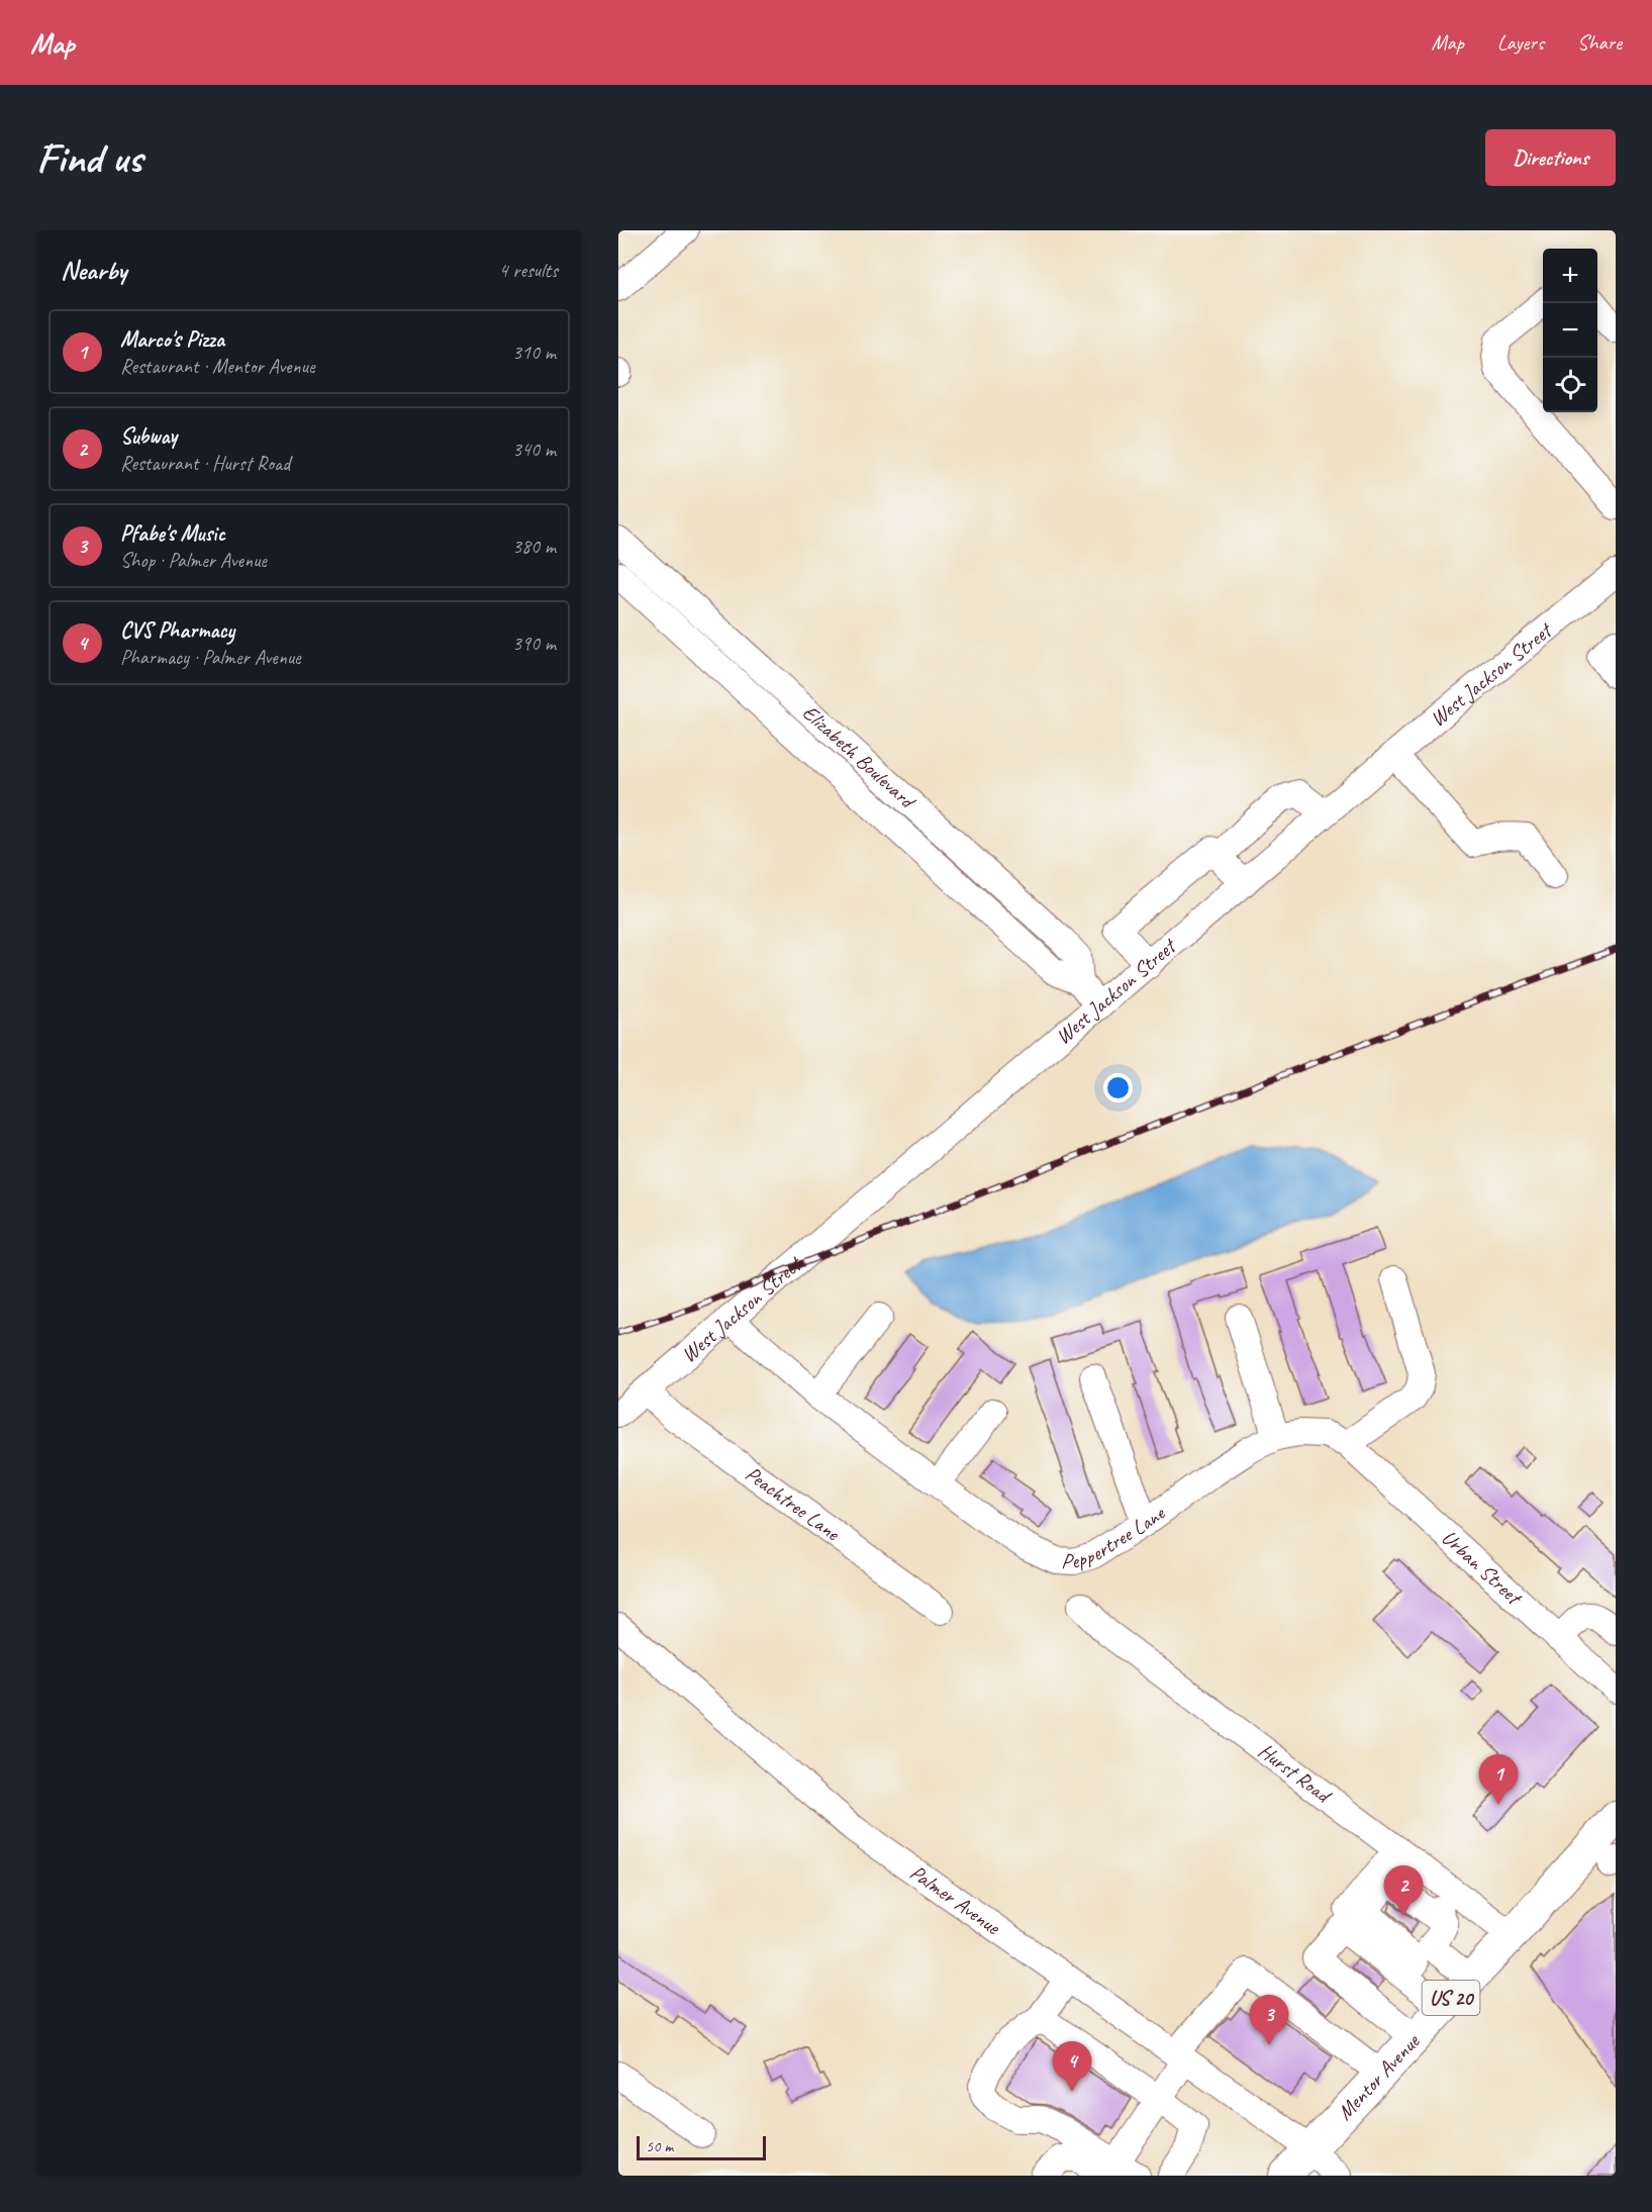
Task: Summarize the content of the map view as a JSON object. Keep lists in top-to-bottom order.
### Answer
{
  "streets": {
    "main road": ["US 20", "Mentor Avenue"],
    "street": [
      "West Jackson Street",
      "Elizabeth Boulevard",
      "Peachtree Lane",
      "Peppertree Lane",
      "Urban Street",
      "Hurst Road",
      "Palmer Avenue"
    ]
  },
  "crossings": [
    ["West Jackson Street", "Elizabeth Boulevard"],
    ["West Jackson Street", "Peachtree Lane"],
    ["West Jackson Street", "Peppertree Lane"],
    ["Peppertree Lane", "Urban Street"],
    ["Hurst Road", "Mentor Avenue"],
    ["Palmer Avenue", "Mentor Avenue"]
  ],
  "scale_bar": "50 m",
  "page": {
    "header": "Map",
    "nav": ["Map", "Layers", "Share"],
    "buttons": "Directions",
    "title": "Find us",
    "heading": ["Nearby", "4 results"],
    "map_buttons": ["+", "−"],
    "list": [
      {
        "mark": "1",
        "name": "Marco's Pizza",
        "note": "Restaurant · Mentor Avenue",
        "value": "310 m"
      },
      {
        "mark": "2",
        "name": "Subway",
        "note": "Restaurant · Hurst Road",
        "value": "340 m"
      },
      {
        "mark": "3",
        "name": "Pfabe's Music",
        "note": "Shop · Palmer Avenue",
        "value": "380 m"
      },
      {
        "mark": "4",
        "name": "CVS Pharmacy",
        "note": "Pharmacy · Palmer Avenue",
        "value": "390 m"
      }
    ],
    "pins": [
      "1",
      "2",
      "3",
      "4"
    ],
    "scale": "50 m"
  }
}
